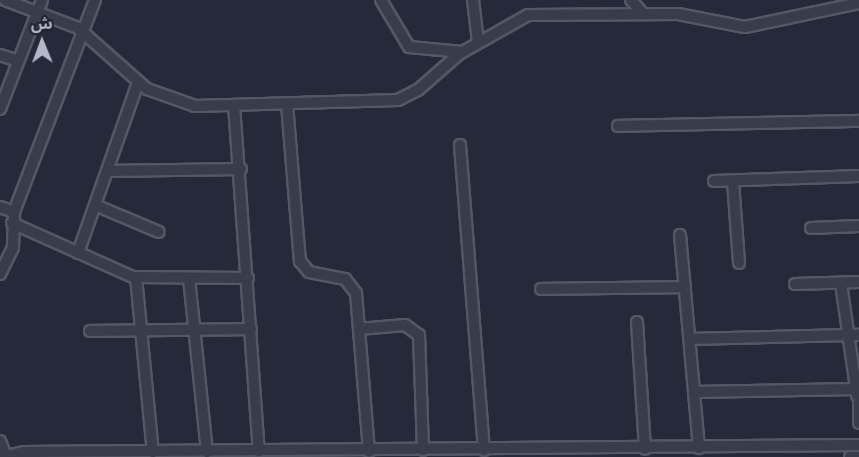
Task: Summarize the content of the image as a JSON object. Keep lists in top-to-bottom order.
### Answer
{
  "north": "top"
}
